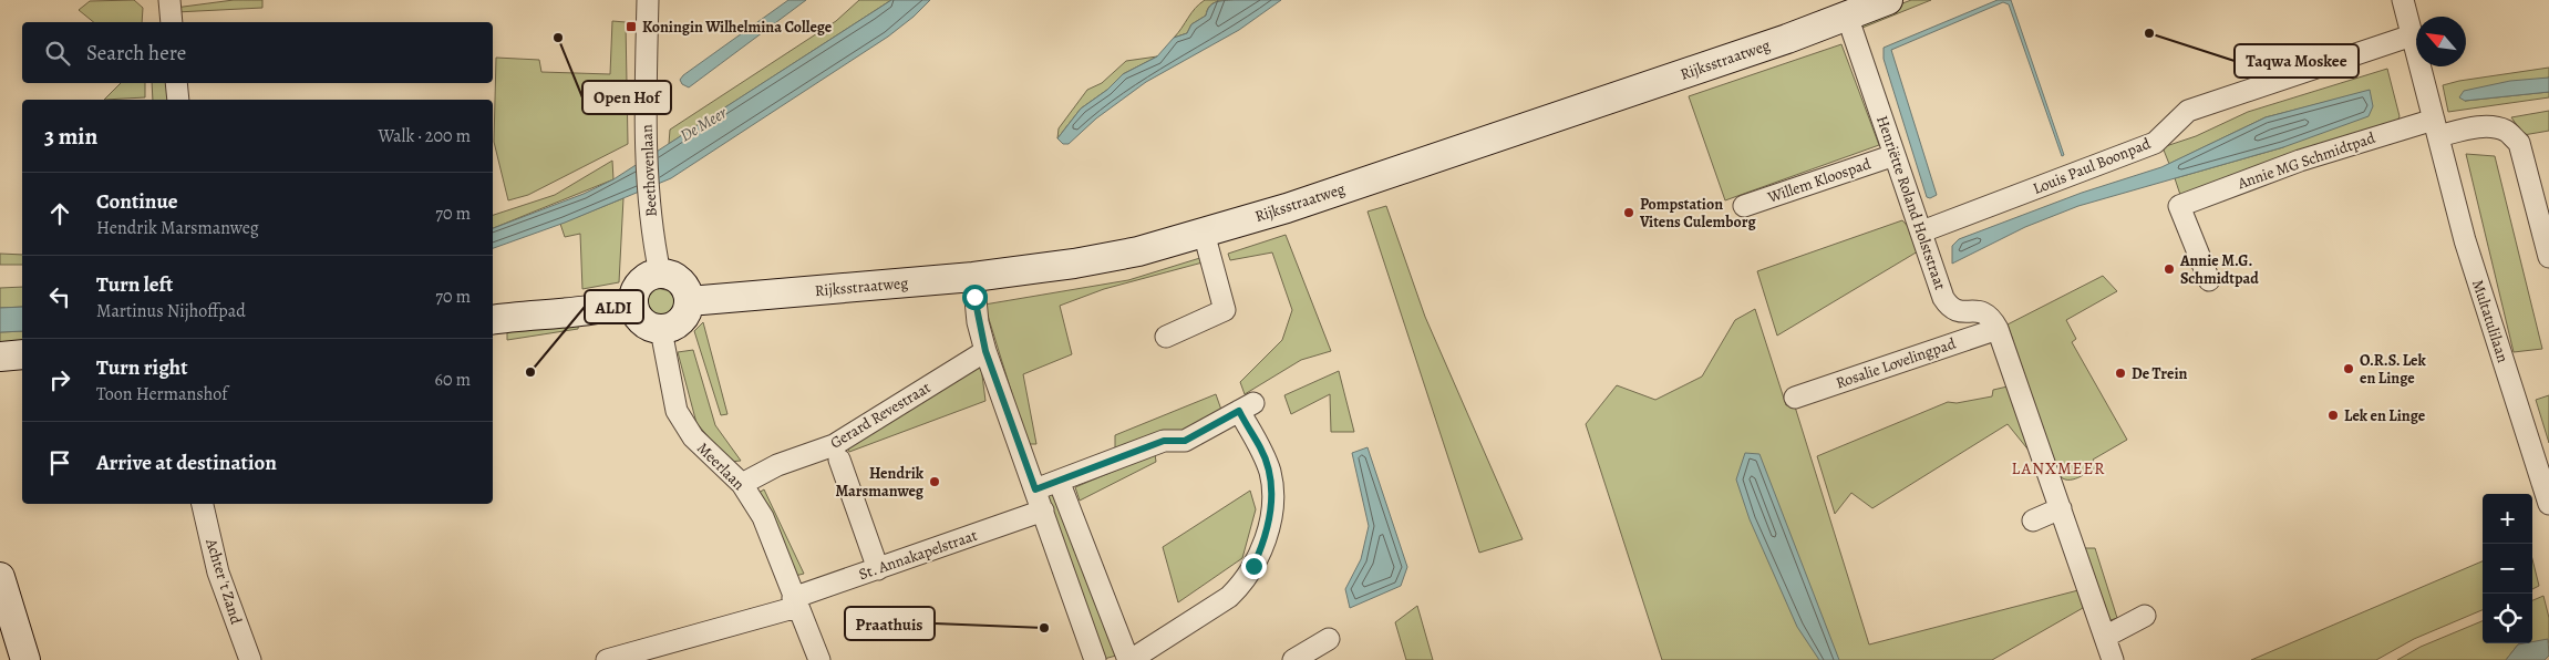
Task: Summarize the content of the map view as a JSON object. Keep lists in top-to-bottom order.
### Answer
{
  "streets": {
    "street": [
      "Rijksstraatweg",
      "Annie MG Schmidtpad",
      "Louis Paul Boonpad",
      "Beethovenlaan",
      "Willem Kloospad",
      "Henriëtte Roland Holststraat",
      "Multatulilaan",
      "Rosalie Lovelingpad",
      "Gerard Revestraat",
      "Meerlaan",
      "St. Annakapelstraat",
      "Achter 't Zand"
    ]
  },
  "crossings": [
    ["Rijksstraatweg", "Beethovenlaan"],
    ["Rijksstraatweg", "Henriëtte Roland Holststraat"],
    ["Rijksstraatweg", "Meerlaan"],
    ["Annie MG Schmidtpad", "Multatulilaan"],
    ["Louis Paul Boonpad", "Henriëtte Roland Holststraat"],
    ["Louis Paul Boonpad", "Multatulilaan"],
    ["Beethovenlaan", "Meerlaan"],
    ["Willem Kloospad", "Henriëtte Roland Holststraat"],
    ["Henriëtte Roland Holststraat", "Rosalie Lovelingpad"],
    ["Gerard Revestraat", "Meerlaan"],
    ["Meerlaan", "St. Annakapelstraat"]
  ],
  "districts": ["LANXMEER"],
  "water": ["De Meer"],
  "places": {
    "transit": ["Koningin Wilhelmina College"],
    "other": [
      "Taqwa Moskee",
      "Open Hof",
      "Pompstation Vitens Culemborg",
      "Annie M.G. Schmidtpad",
      "O.R.S. Lek en Linge",
      "ALDI",
      "De Trein",
      "Lek en Linge",
      "Hendrik Marsmanweg",
      "Praathuis"
    ]
  },
  "north": "top left",
  "page": {
    "search": "Search here",
    "heading": ["3 min", "Walk · 200 m"],
    "list": [
      ["Continue", "Hendrik Marsmanweg", "70 m"],
      ["Turn left", "Martinus Nijhoffpad", "70 m"],
      ["Turn right", "Toon Hermanshof", "60 m"],
      "Arrive at destination"
    ],
    "map_buttons": ["+", "−"]
  }
}
